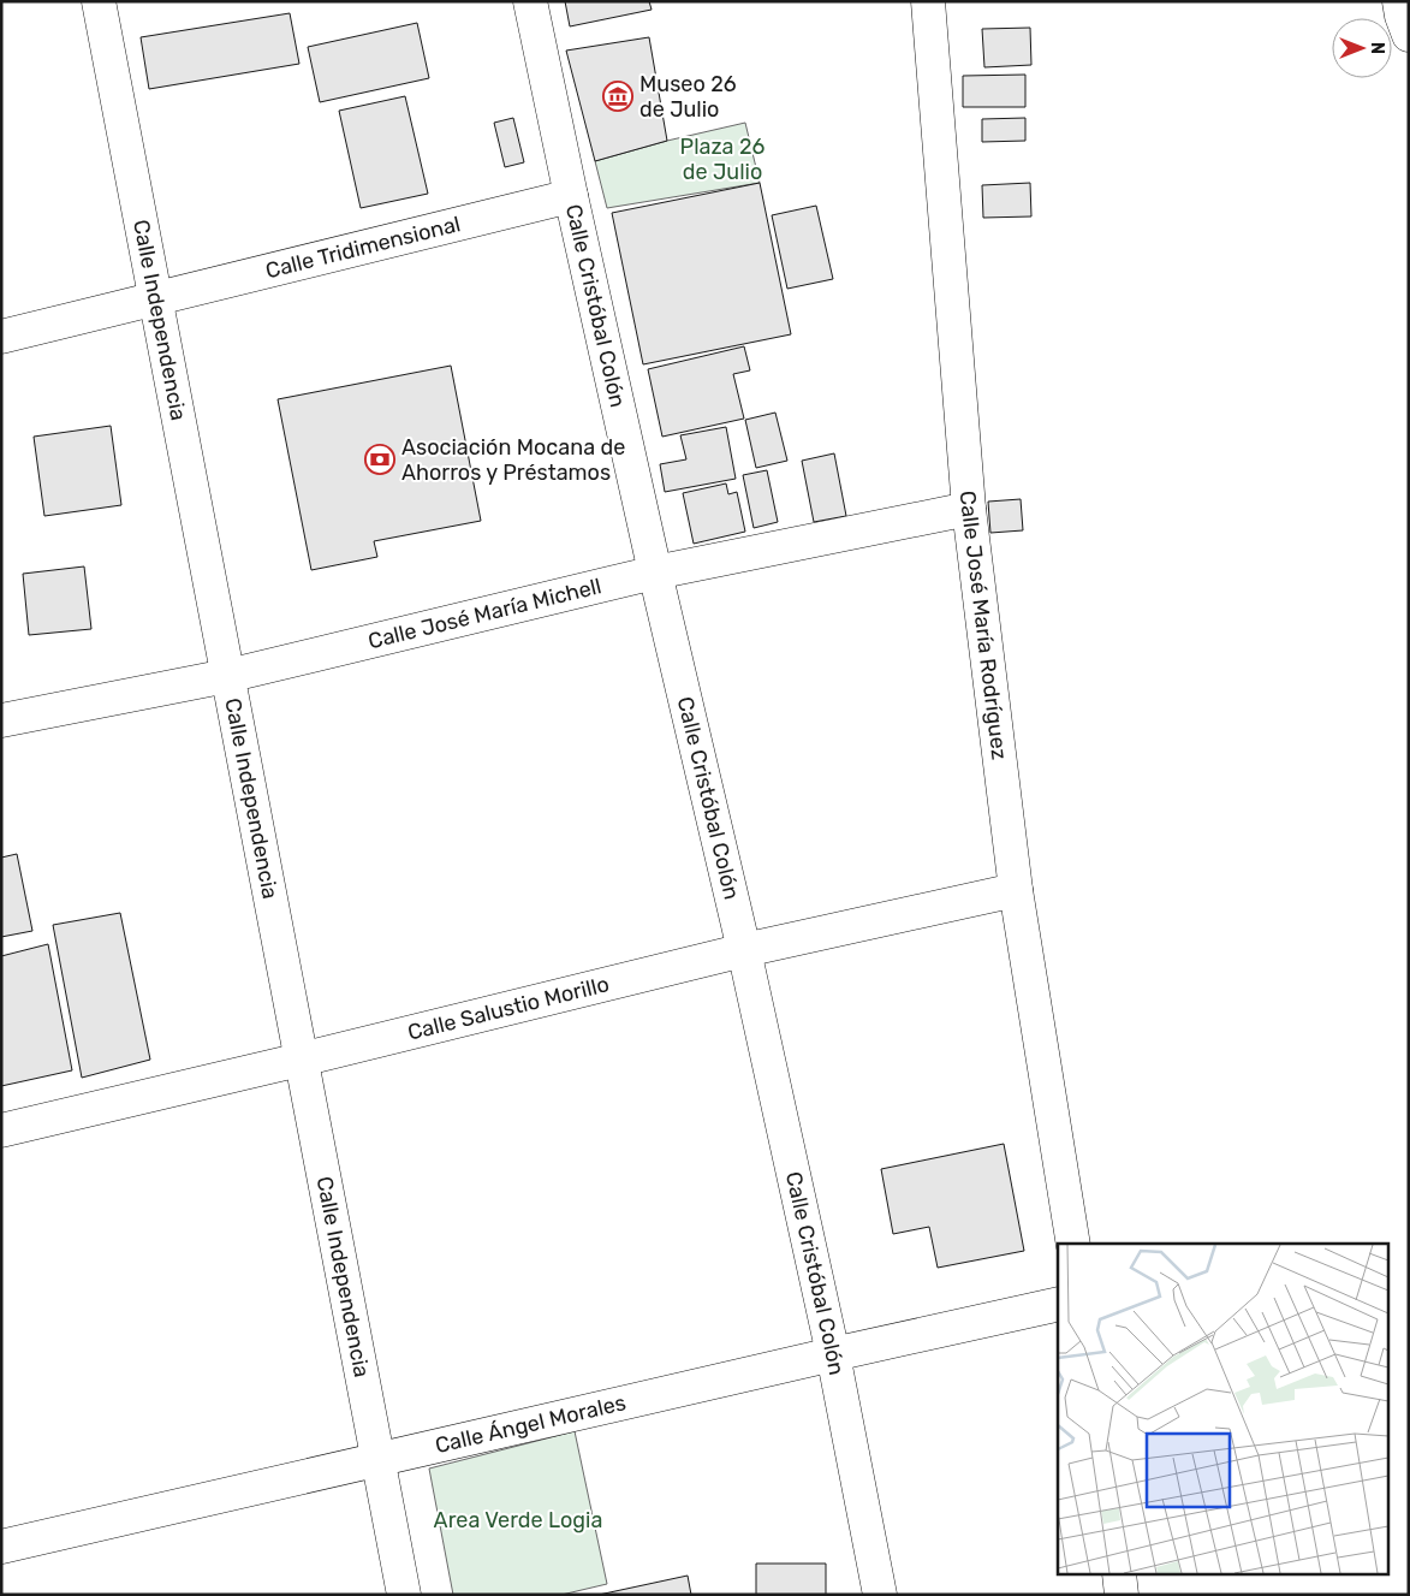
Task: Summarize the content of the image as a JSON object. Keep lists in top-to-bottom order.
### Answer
{
  "streets": {
    "street": [
      "Calle Tridimensional",
      "Calle Cristóbal Colón",
      "Calle Independencia",
      "Calle José María Michell",
      "Calle José María Rodríguez",
      "Calle Salustio Morillo",
      "Calle Ángel Morales"
    ]
  },
  "crossings": [
    ["Calle Tridimensional", "Calle Cristóbal Colón"],
    ["Calle Tridimensional", "Calle Independencia"],
    ["Calle Cristóbal Colón", "Calle José María Michell"],
    ["Calle Cristóbal Colón", "Calle Salustio Morillo"],
    ["Calle Cristóbal Colón", "Calle Ángel Morales"],
    ["Calle Independencia", "Calle José María Michell"],
    ["Calle Independencia", "Calle Salustio Morillo"],
    ["Calle Independencia", "Calle Ángel Morales"],
    ["Calle José María Michell", "Calle José María Rodríguez"],
    ["Calle José María Rodríguez", "Calle Salustio Morillo"]
  ],
  "parks": ["Plaza 26 de Julio", "Area Verde Logia"],
  "places": {
    "museum": ["Museo 26 de Julio"],
    "bank": ["Asociación Mocana de Ahorros y Préstamos"]
  },
  "north": "right"
}
